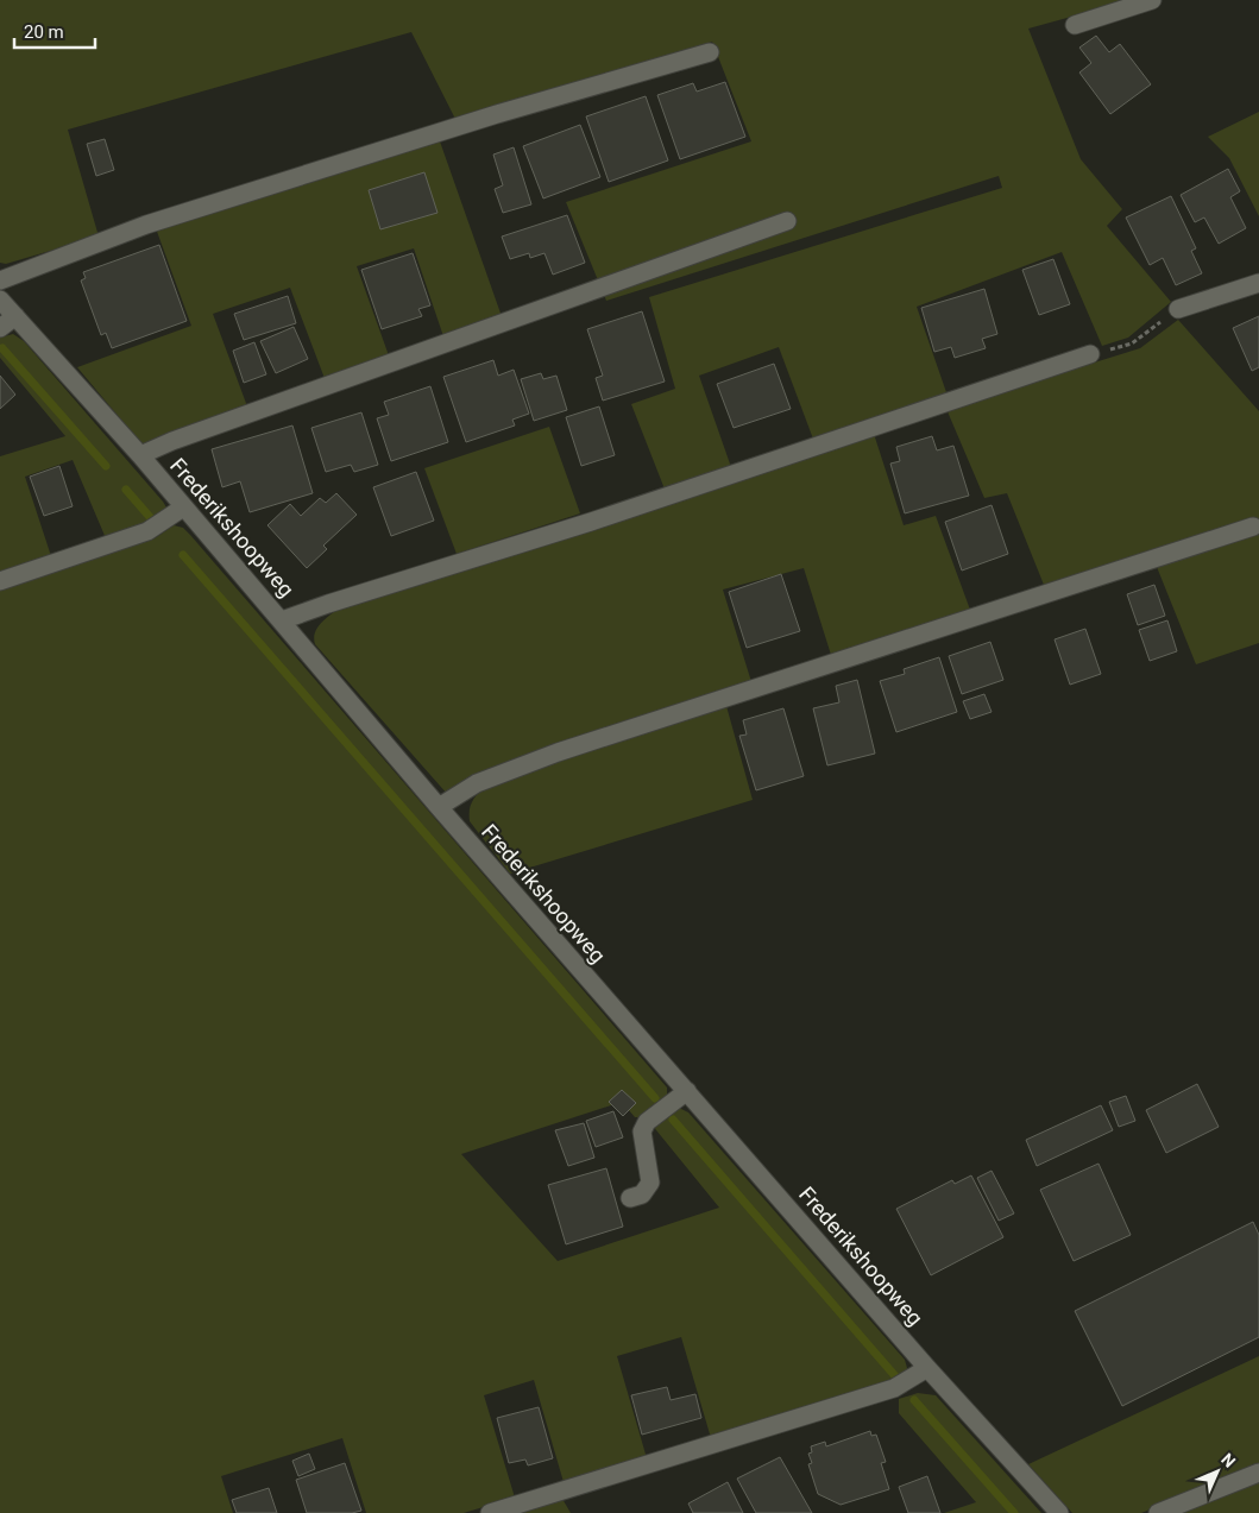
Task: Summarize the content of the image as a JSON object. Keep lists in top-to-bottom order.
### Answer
{
  "streets": {
    "street": ["Frederikshoopweg"]
  },
  "scale_bar": "20 m",
  "north": "top right"
}
